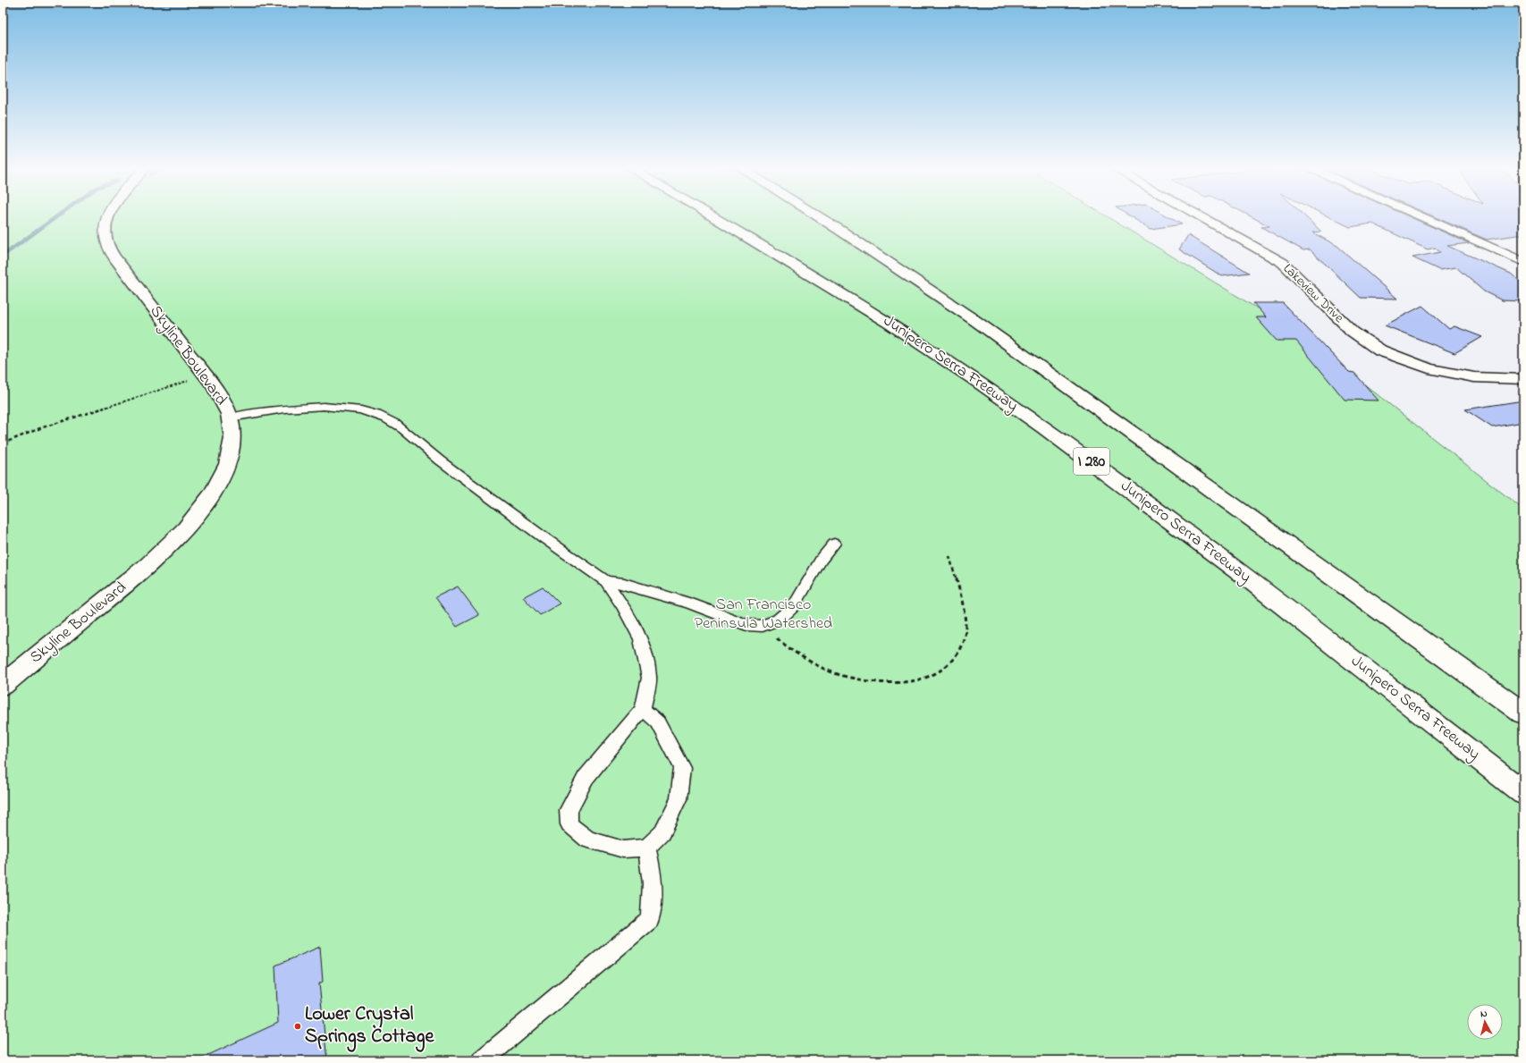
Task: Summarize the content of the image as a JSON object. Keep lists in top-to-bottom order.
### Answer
{
  "streets": {
    "main road": [
      "Lakeview Drive",
      "Skyline Boulevard",
      "Junipero Serra Freeway",
      "I 280"
    ]
  },
  "parks": ["San Francisco Peninsula Watershed"],
  "places": ["Lower Crystal Springs Cottage"],
  "north": "top"
}
